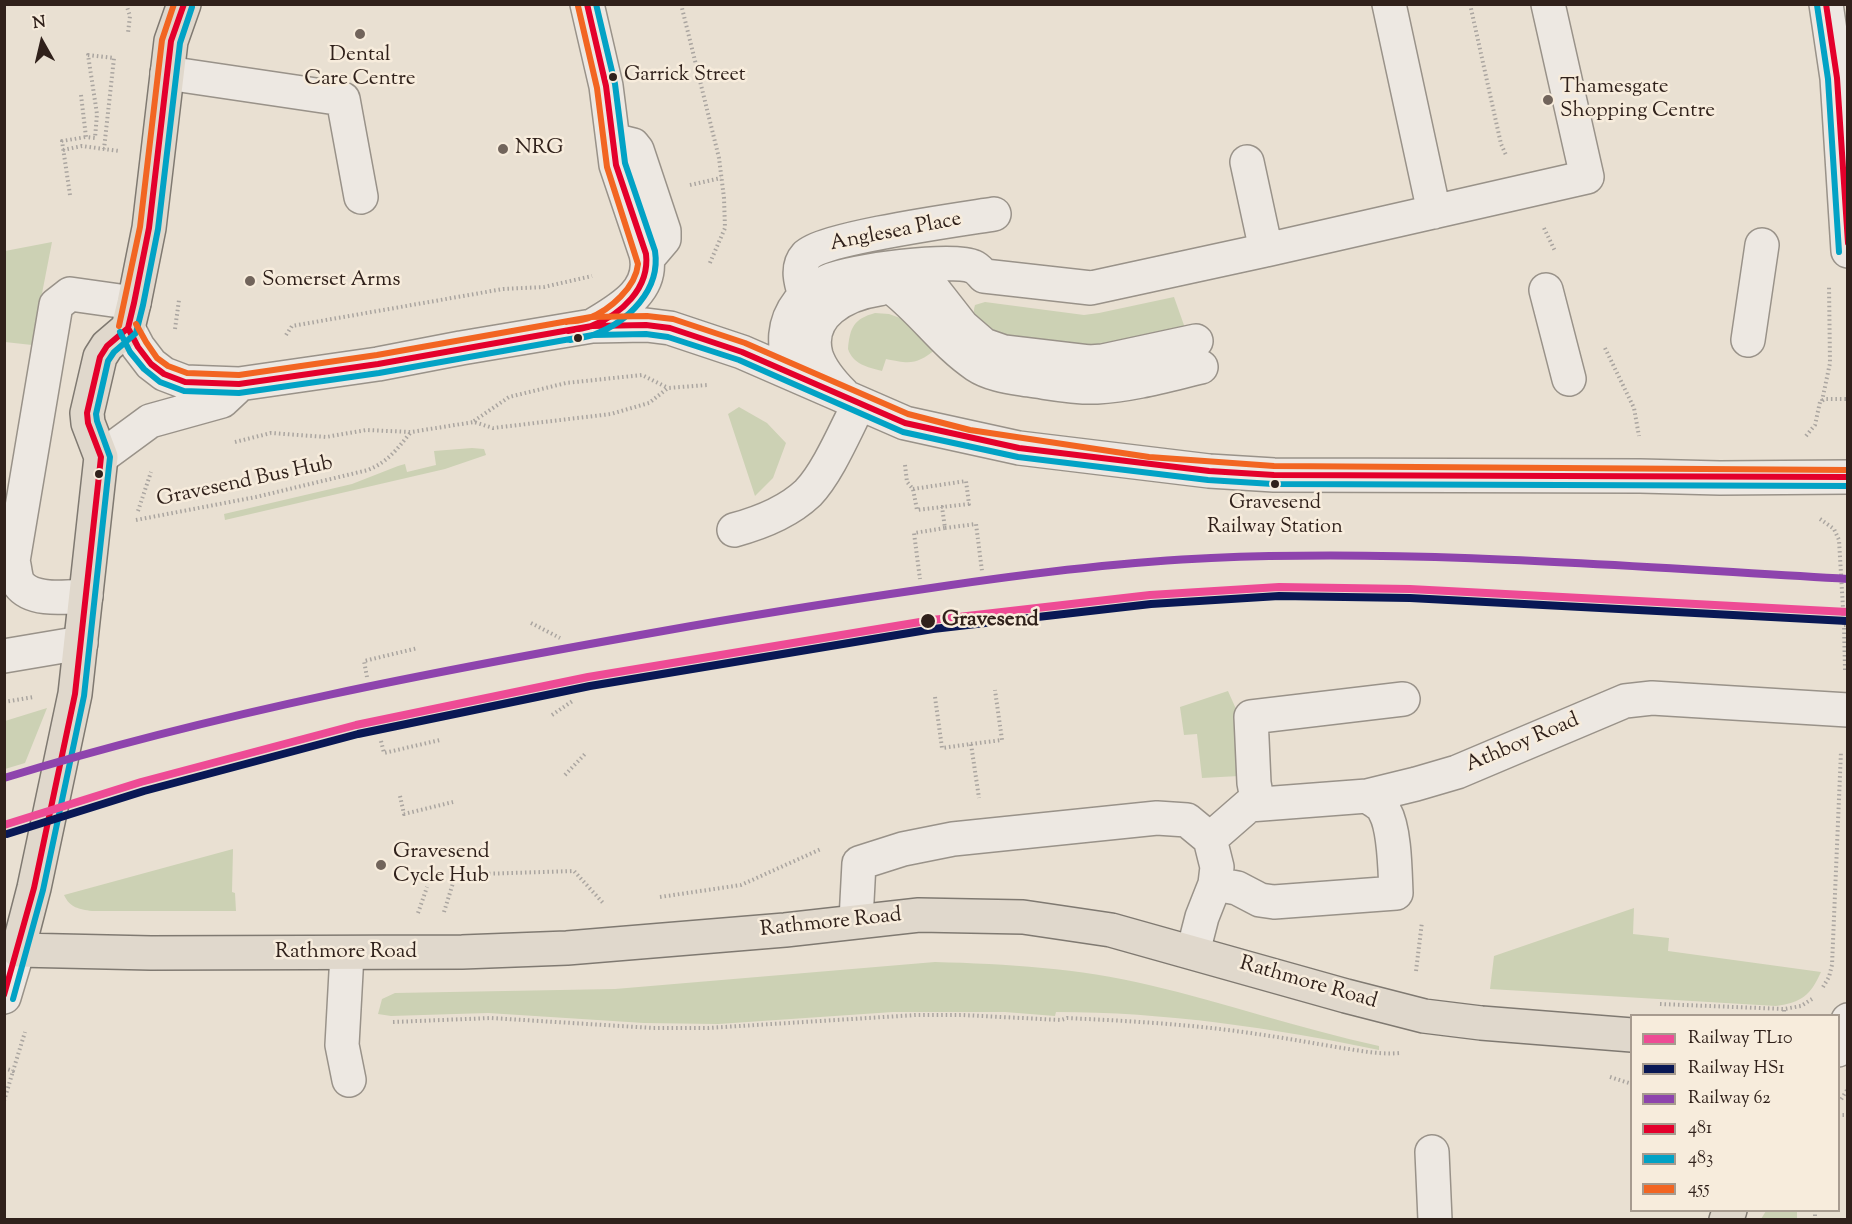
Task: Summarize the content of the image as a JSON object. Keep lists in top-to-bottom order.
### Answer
{
  "streets": {
    "main road": ["Rathmore Road"],
    "street": ["Anglesea Place", "Athboy Road"],
    "path": ["Gravesend Bus Hub"]
  },
  "places": [
    "Dental Care Centre",
    "Garrick Street",
    "Thamesgate Shopping Centre",
    "NRG",
    "Somerset Arms",
    "Gravesend Railway Station",
    "Gravesend",
    "Gravesend Cycle Hub"
  ],
  "lines": [
    "transit line 481",
    "transit line 483",
    "transit line 455",
    "rail line 62",
    "rail line TL10",
    "rail line HS1"
  ],
  "legend": [
    "Railway TL10",
    "Railway HS1",
    "Railway 62",
    "481",
    "483",
    "455"
  ],
  "north": "top"
}
